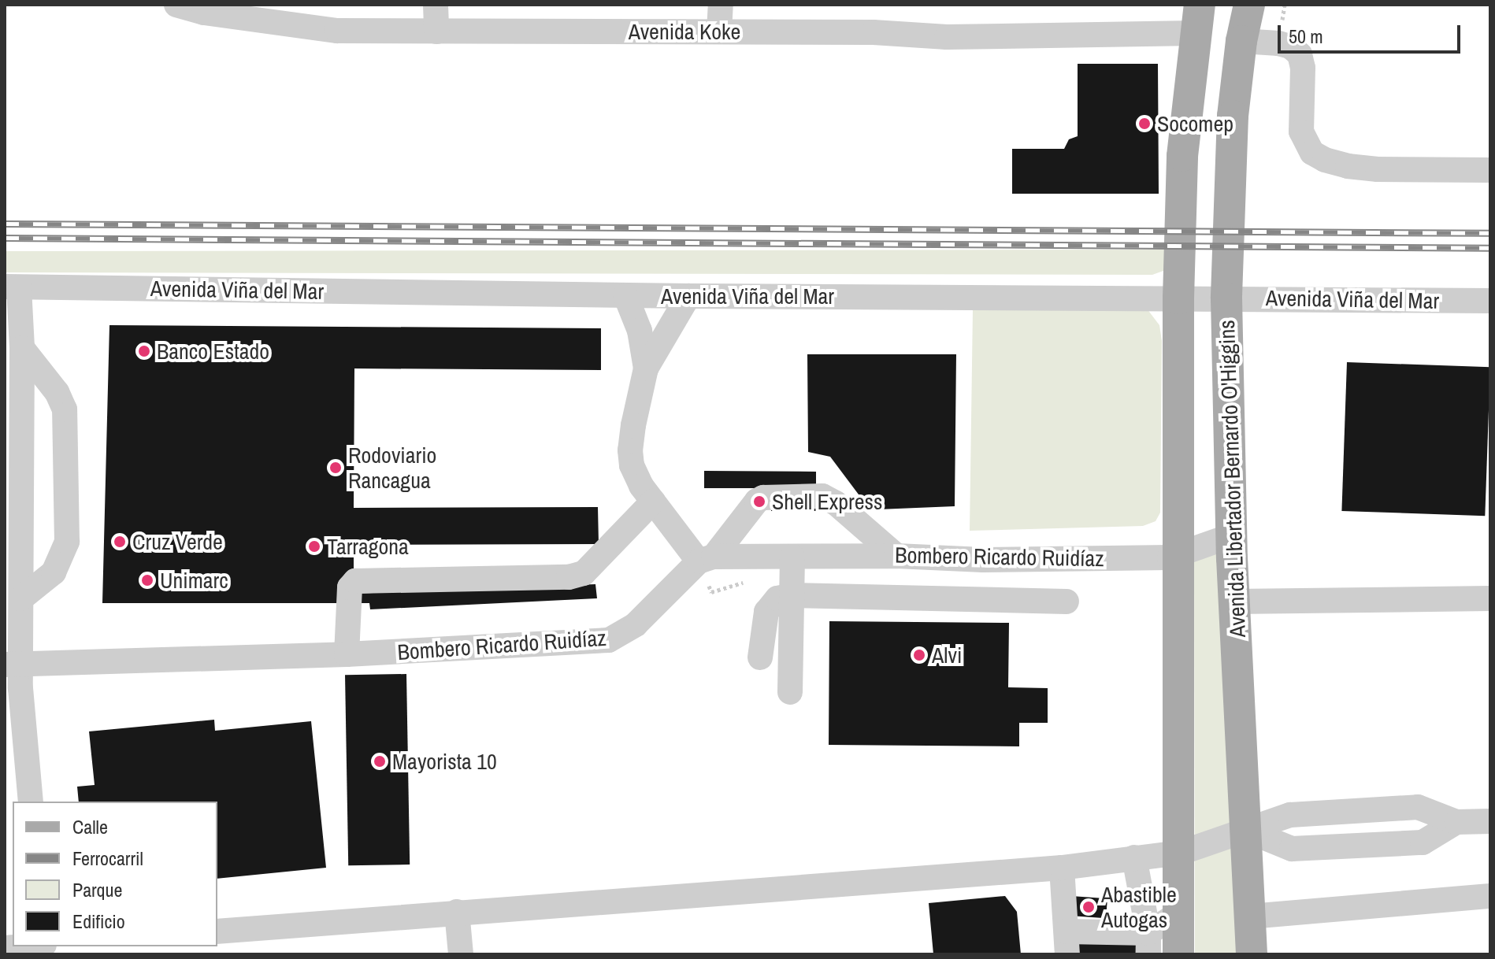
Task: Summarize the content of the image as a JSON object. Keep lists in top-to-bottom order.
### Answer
{
  "streets": {
    "main road": ["Avenida Libertador Bernardo O'Higgins"],
    "street": ["Avenida Koke", "Avenida Viña del Mar", "Bombero Ricardo Ruidíaz"]
  },
  "crossings": [
    ["Avenida Viña del Mar", "Avenida Libertador Bernardo O'Higgins"]
  ],
  "places": [
    "Socomep",
    "Banco Estado",
    "Rodoviario Rancagua",
    "Shell Express",
    "Cruz Verde",
    "Tarragona",
    "Unimarc",
    "Alvi",
    "Mayorista 10",
    "Abastible Autogas"
  ],
  "legend": [
    "Calle",
    "Ferrocarril",
    "Parque",
    "Edificio"
  ],
  "scale_bar": "50 m"
}
